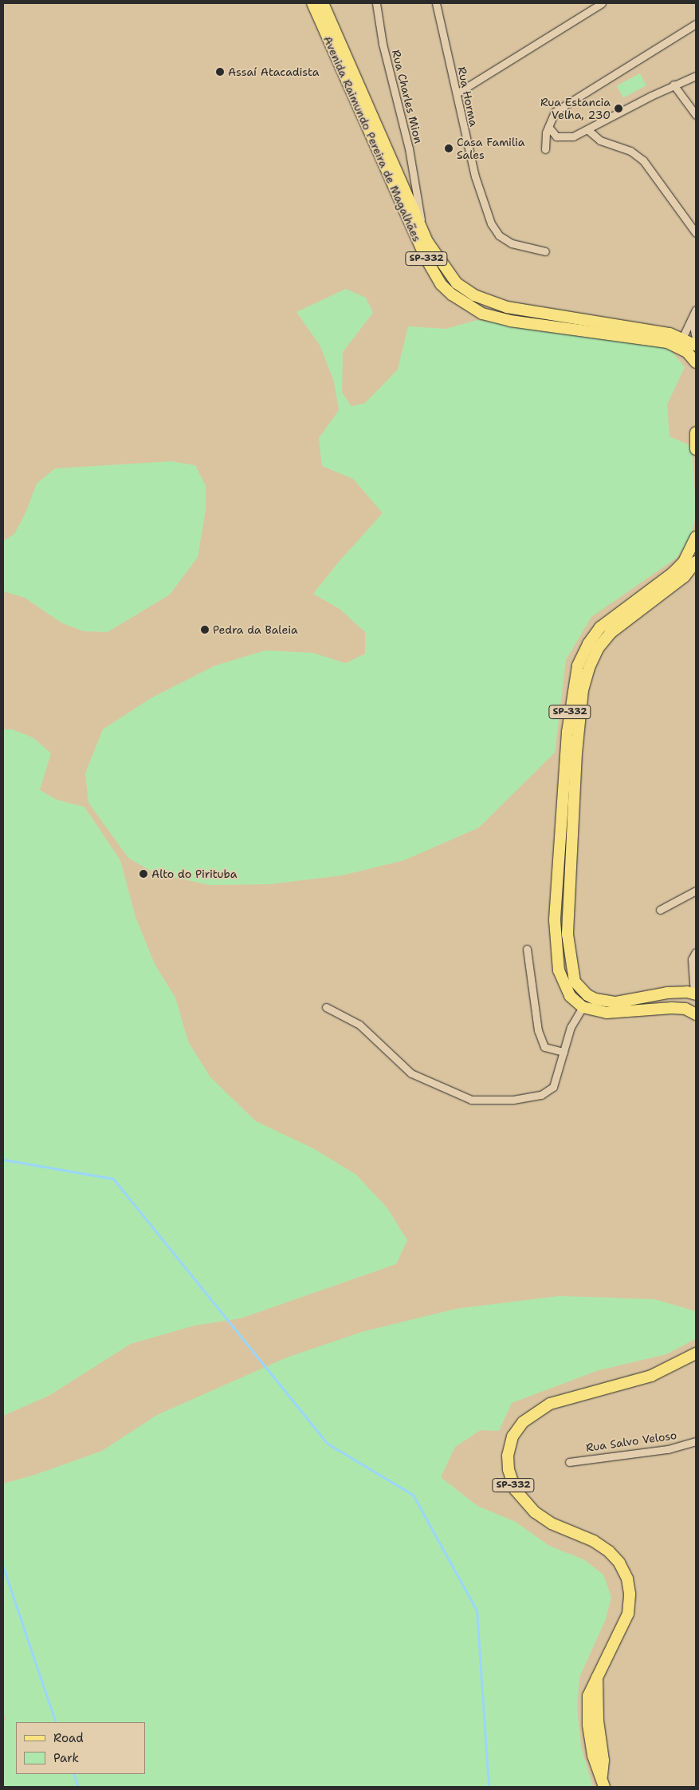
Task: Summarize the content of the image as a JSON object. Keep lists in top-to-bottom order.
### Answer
{
  "streets": {
    "main road": ["Avenida Raimundo Pereira de Magalhães", "SP-332"],
    "street": ["Rua Charles Mion", "Rua Horma", "Rua Salvo Veloso"]
  },
  "crossings": [
    ["Rua Charles Mion", "Avenida Raimundo Pereira de Magalhães"]
  ],
  "places": [
    "Assaí Atacadista",
    "Rua Estancia Velha, 230",
    "Casa Familia Sales",
    "Pedra da Baleia",
    "Alto do Pirituba"
  ],
  "legend": ["Road", "Park"]
}
